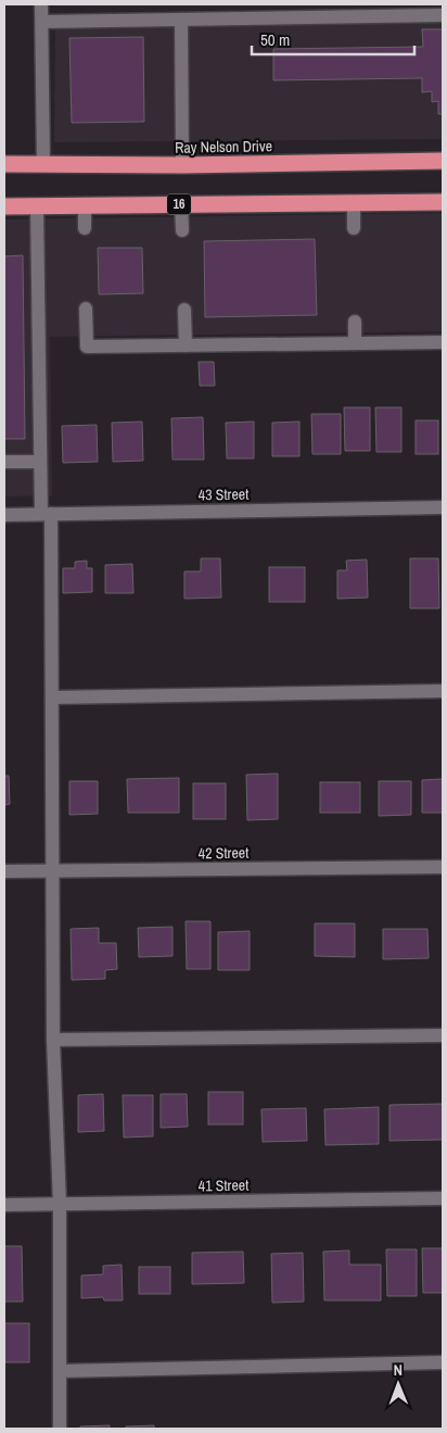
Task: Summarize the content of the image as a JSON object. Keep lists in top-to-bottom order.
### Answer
{
  "streets": {
    "highway": ["Ray Nelson Drive", "16"],
    "street": ["43 Street", "42 Street", "41 Street"]
  },
  "scale_bar": "50 m",
  "north": "top"
}
